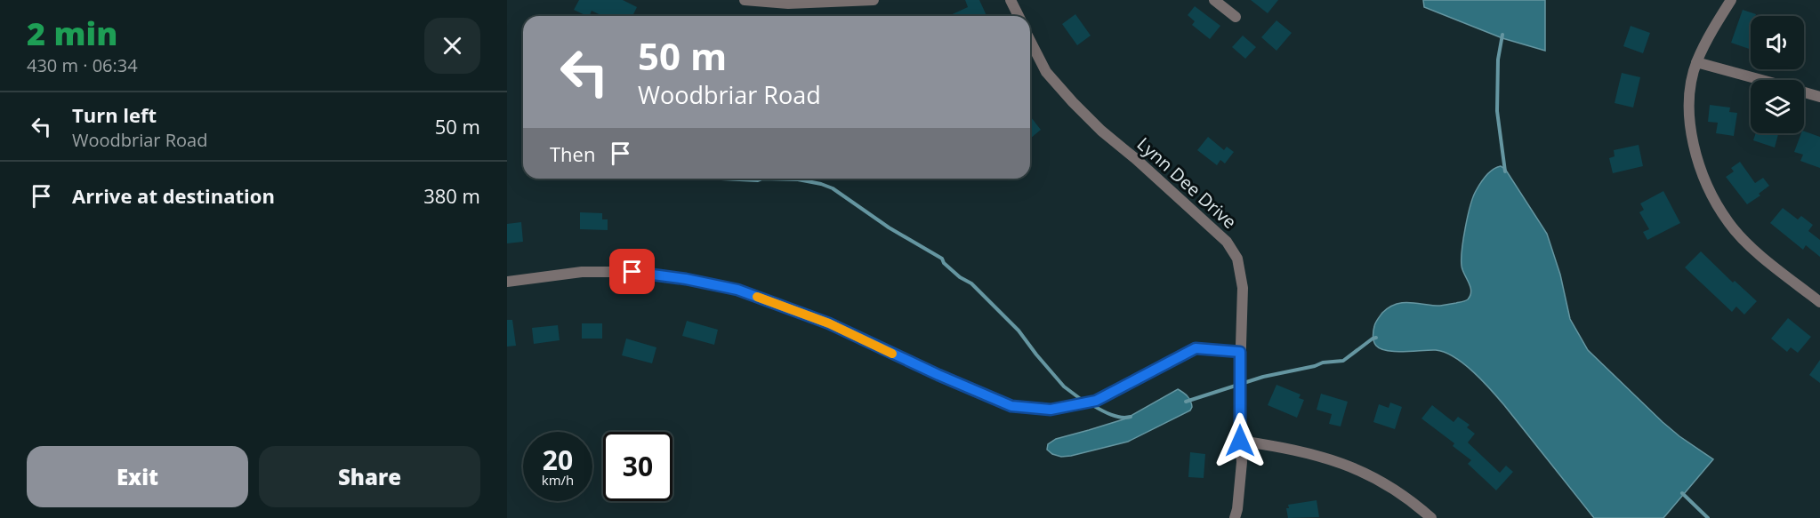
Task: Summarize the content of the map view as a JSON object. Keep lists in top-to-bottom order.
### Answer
{
  "streets": {
    "street": ["Lynn Dee Drive"]
  },
  "page": {
    "heading": ["2 min", "430 m · 06:34"],
    "turn": ["50 m", "Woodbriar Road"],
    "list": [
      {
        "name": "Turn left",
        "note": "Woodbriar Road",
        "value": "50 m"
      },
      {
        "name": "Arrive at destination",
        "value": "380 m"
      }
    ],
    "then": "Then",
    "speed": "20 km/h",
    "limit": "30",
    "buttons": ["Exit", "Share"]
  }
}
